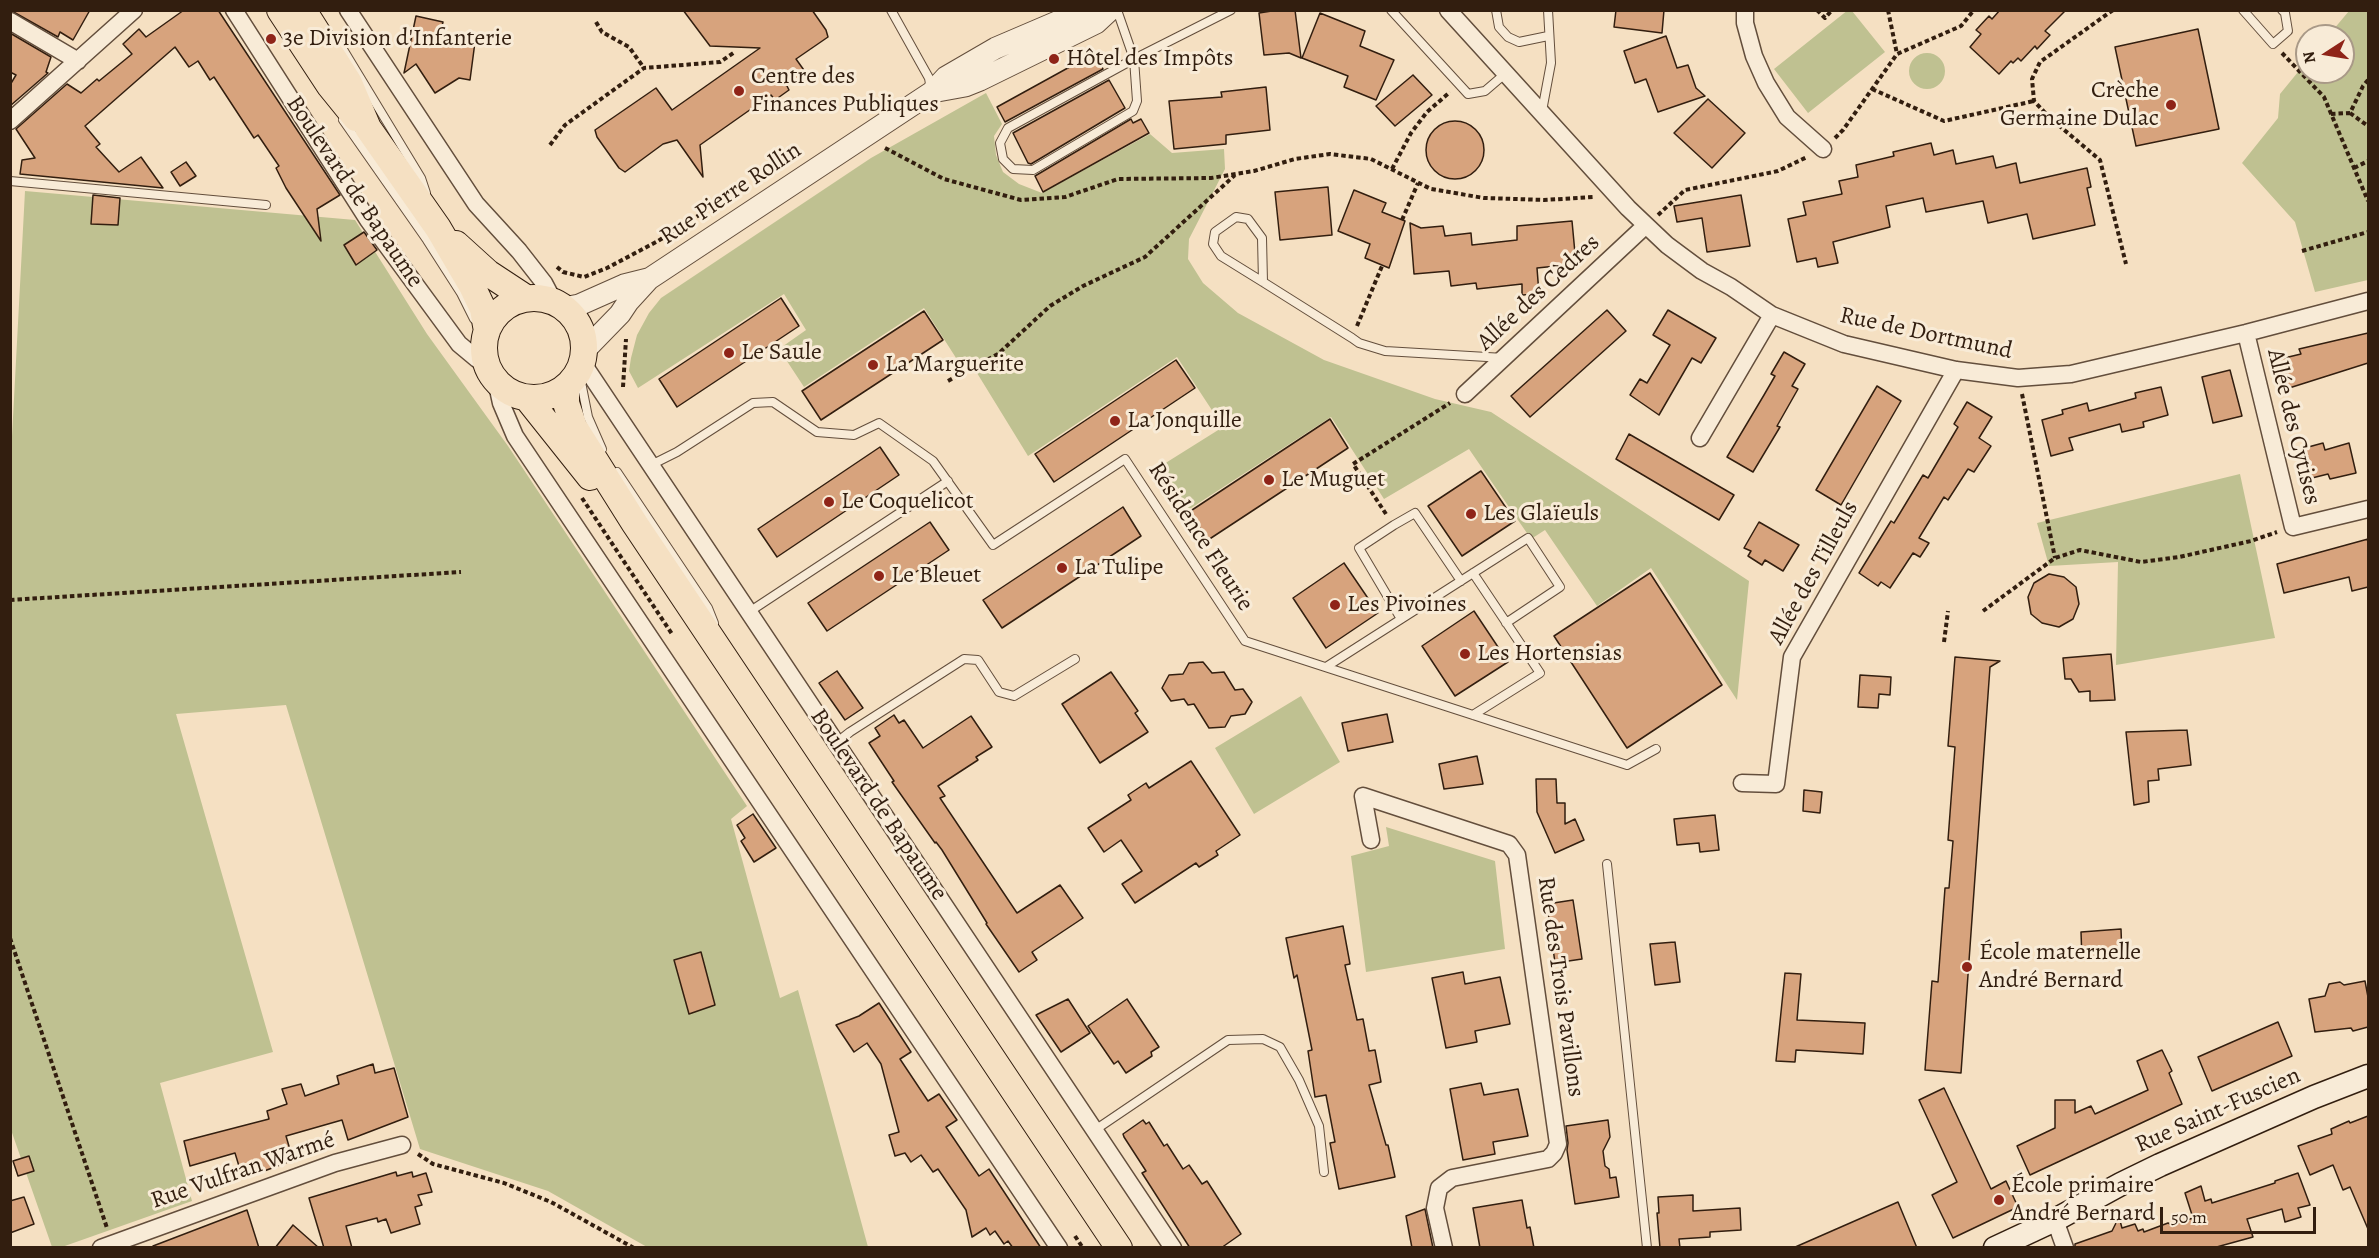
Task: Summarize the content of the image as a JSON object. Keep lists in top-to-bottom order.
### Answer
{
  "streets": {
    "main road": ["Boulevard de Bapaume", "Rue Saint-Fuscien"],
    "street": [
      "Rue Pierre Rollin",
      "Allée des Cèdres",
      "Rue de Dortmund",
      "Allée des Cytises",
      "Allée des Tilleuls",
      "Rue des Trois Pavillons",
      "Rue Vulfran Warmé"
    ],
    "lane": ["Résidence Fleurie"]
  },
  "crossings": [
    ["Boulevard de Bapaume", "Rue Pierre Rollin"],
    ["Boulevard de Bapaume", "Résidence Fleurie"],
    ["Allée des Cèdres", "Rue de Dortmund"],
    ["Rue de Dortmund", "Allée des Cytises"],
    ["Rue de Dortmund", "Allée des Tilleuls"]
  ],
  "places": [
    "3e Division d'Infanterie",
    "Hôtel des Impôts",
    "Centre des Finances Publiques",
    "Crèche Germaine Dulac",
    "Le Saule",
    "La Marguerite",
    "La Jonquille",
    "Le Muguet",
    "Le Coquelicot",
    "Les Glaïeuls",
    "La Tulipe",
    "Le Bleuet",
    "Les Pivoines",
    "Les Hortensias",
    "École maternelle André Bernard",
    "École primaire André Bernard"
  ],
  "scale_bar": "50 m",
  "north": "left"
}
